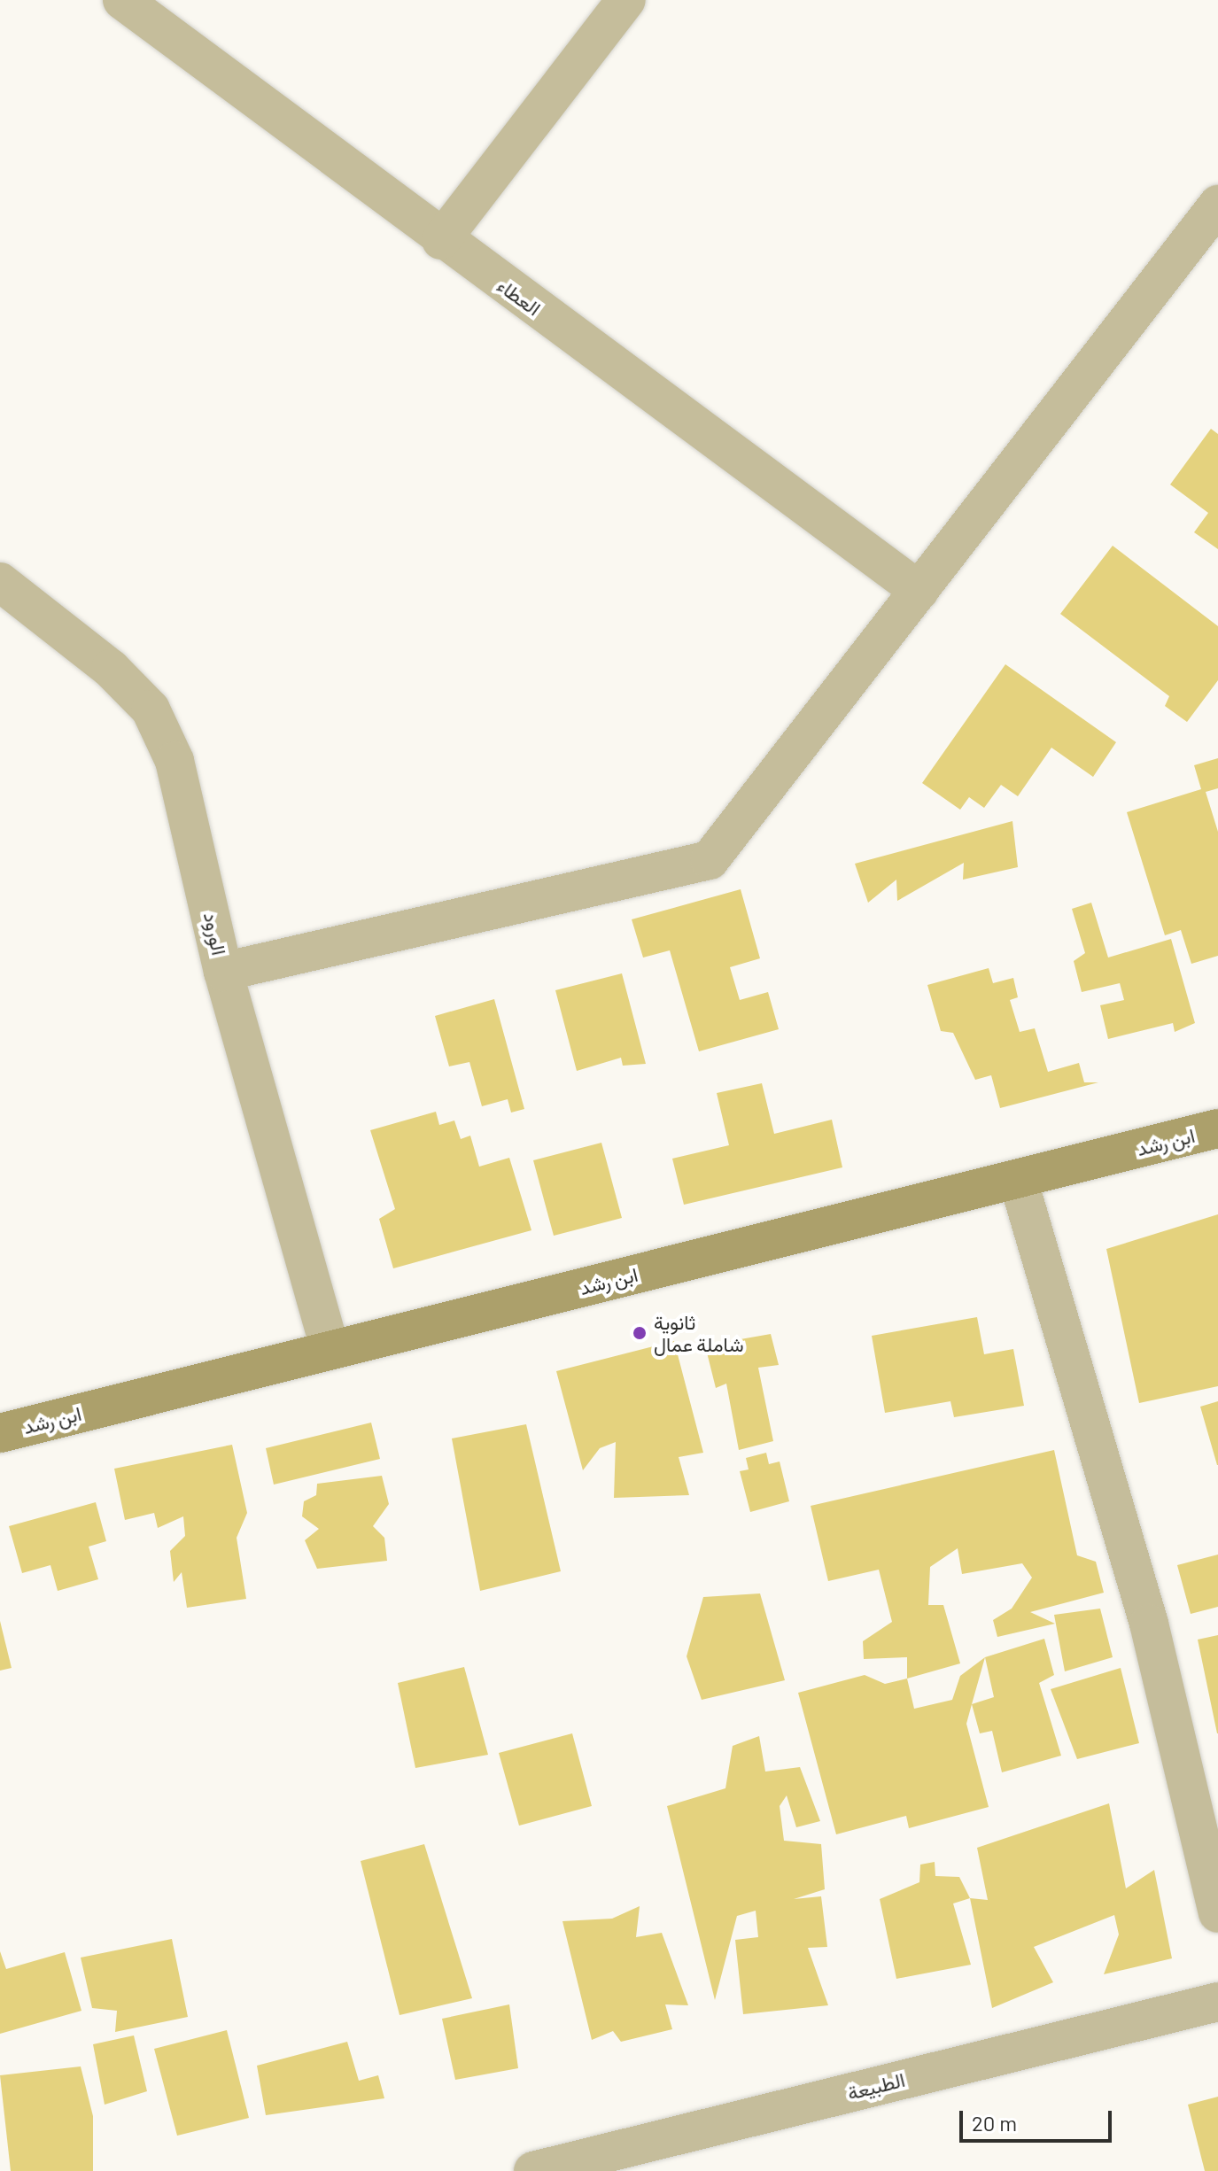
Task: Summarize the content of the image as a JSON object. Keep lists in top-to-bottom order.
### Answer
{
  "streets": {
    "street": [
      "العطاء",
      "الورود",
      "ابن رشد",
      "الطبيعة"
    ]
  },
  "crossings": [
    ["الورود", "ابن رشد"]
  ],
  "places": ["ثانوية شاملة عمال"],
  "scale_bar": "20 m"
}
